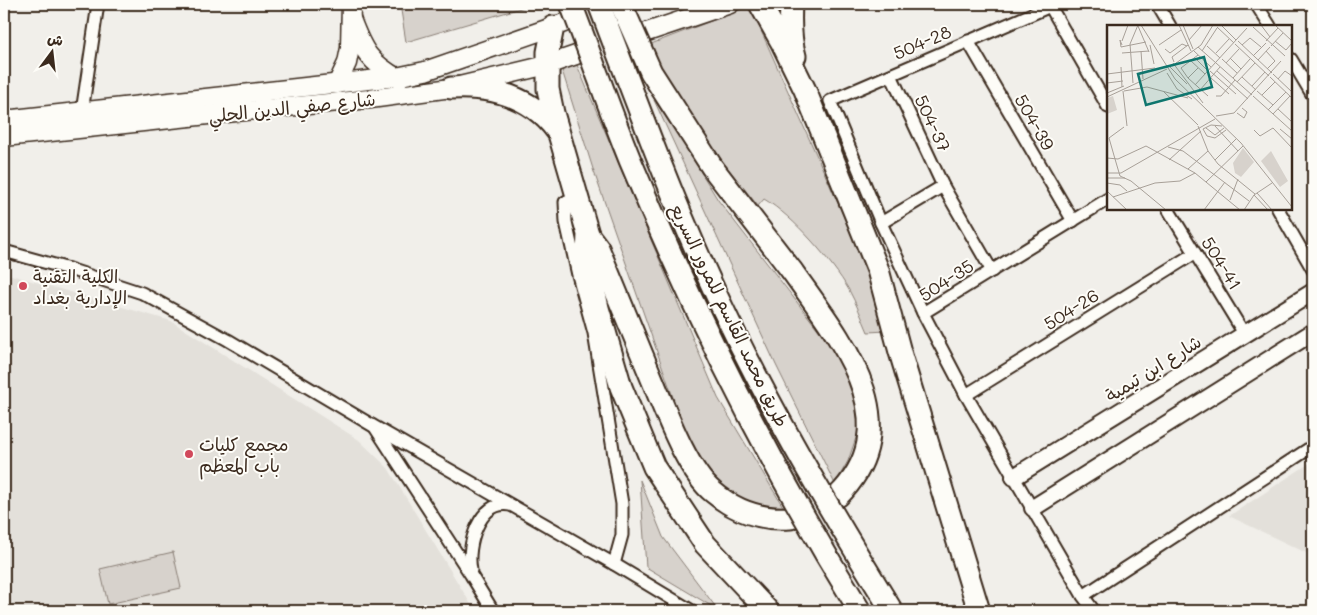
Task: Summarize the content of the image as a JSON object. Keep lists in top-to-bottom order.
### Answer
{
  "streets": {
    "highway": ["طريق محمد القاسم للمرور السريع"],
    "main road": ["شارع صفي الدين الحلي"],
    "street": [
      "504-28",
      "504-39",
      "504-37",
      "504-41",
      "504-35",
      "504-26",
      "شارع ابن تيمية"
    ]
  },
  "crossings": [
    ["504-28", "504-39"],
    ["504-28", "504-37"],
    ["شارع صفي الدين الحلي", "طريق محمد القاسم للمرور السريع"],
    ["504-39", "504-35"],
    ["504-37", "504-35"],
    ["504-41", "504-26"],
    ["504-41", "شارع ابن تيمية"],
    ["504-35", "504-26"],
    ["504-35", "شارع ابن تيمية"]
  ],
  "places": ["الكلية التقنية الإدارية بغداد", "مجمع كليات باب المعظم"],
  "north": "top"
}
